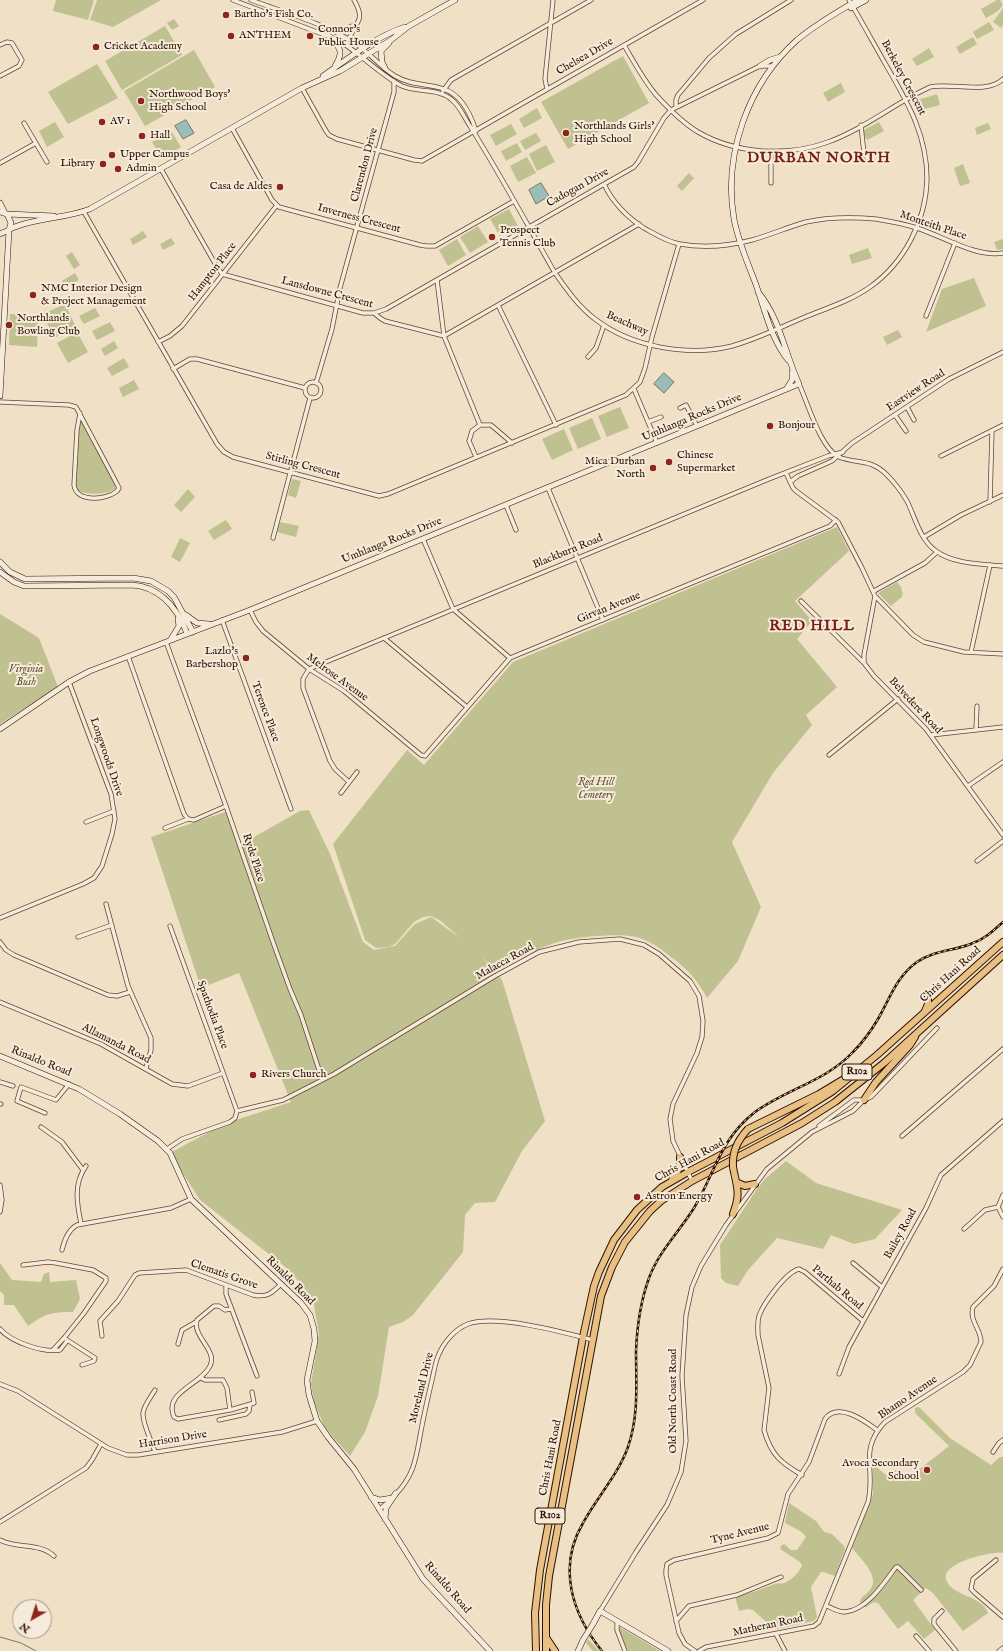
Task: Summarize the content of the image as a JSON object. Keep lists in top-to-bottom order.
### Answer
{
  "streets": {
    "main road": ["Chris Hani Road", "R102"],
    "street": [
      "Chelsea Drive",
      "Berkeley Crescent",
      "Clarendon Drive",
      "Cadogan Drive",
      "Inverness Crescent",
      "Monteith Place",
      "Hampton Place",
      "Lansdowne Crescent",
      "Beachway",
      "Eastview Road",
      "Umhlanga Rocks Drive",
      "Stirling Crescent",
      "Blackburn Road",
      "Girvan Avenue",
      "Melrose Avenue",
      "Belvedere Road",
      "Terence Place",
      "Longwoods Drive",
      "Ryde Place",
      "Malacca Road",
      "Spathodia Place",
      "Allamanda Road",
      "Rinaldo Road",
      "Bailey Road",
      "Clematis Grove",
      "Parthab Road",
      "Moreland Drive",
      "Bhamo Avenue",
      "Old North Coast Road",
      "Harrison Drive",
      "Tyne Avenue",
      "Matheran Road"
    ]
  },
  "crossings": [
    ["Chelsea Drive", "Clarendon Drive"],
    ["Chelsea Drive", "Beachway"],
    ["Berkeley Crescent", "Monteith Place"],
    ["Berkeley Crescent", "Beachway"],
    ["Clarendon Drive", "Inverness Crescent"],
    ["Clarendon Drive", "Lansdowne Crescent"],
    ["Clarendon Drive", "Beachway"],
    ["Cadogan Drive", "Monteith Place"],
    ["Cadogan Drive", "Lansdowne Crescent"],
    ["Cadogan Drive", "Beachway"],
    ["Inverness Crescent", "Hampton Place"],
    ["Inverness Crescent", "Beachway"],
    ["Monteith Place", "Stirling Crescent"],
    ["Hampton Place", "Lansdowne Crescent"],
    ["Hampton Place", "Stirling Crescent"],
    ["Beachway", "Stirling Crescent"],
    ["Eastview Road", "Blackburn Road"],
    ["Umhlanga Rocks Drive", "Melrose Avenue"],
    ["Umhlanga Rocks Drive", "Terence Place"],
    ["Umhlanga Rocks Drive", "Longwoods Drive"],
    ["Umhlanga Rocks Drive", "Ryde Place"],
    ["Blackburn Road", "Melrose Avenue"],
    ["Girvan Avenue", "Melrose Avenue"],
    ["Ryde Place", "Malacca Road"],
    ["Malacca Road", "Chris Hani Road"],
    ["Malacca Road", "Spathodia Place"],
    ["Chris Hani Road", "Moreland Drive"],
    ["Spathodia Place", "Allamanda Road"],
    ["Rinaldo Road", "Clematis Grove"],
    ["Rinaldo Road", "Moreland Drive"],
    ["Rinaldo Road", "Harrison Drive"],
    ["Bailey Road", "Parthab Road"],
    ["Parthab Road", "Tyne Avenue"],
    ["Bhamo Avenue", "Tyne Avenue"],
    ["Bhamo Avenue", "Matheran Road"]
  ],
  "districts": ["DURBAN NORTH", "RED HILL"],
  "parks": ["Virginia Bush", "Red Hill Cemetery"],
  "places": [
    "Bartho's Fish Co.",
    "ANTHEM",
    "Connor's Public House",
    "Cricket Academy",
    "Northwood Boys' High School",
    "AV 1",
    "Northlands Girls' High School",
    "Hall",
    "Upper Campus",
    "Library",
    "Admin",
    "Casa de Aldes",
    "Prospect Tennis Club",
    "NMC Interior Design & Project Management",
    "Northlands Bowling Club",
    "Bonjour",
    "Chinese Supermarket",
    "Mica Durban North",
    "Lazlo's Barbershop",
    "Rivers Church",
    "Astron Energy",
    "Avoca Secondary School"
  ],
  "north": "bottom left"
}
